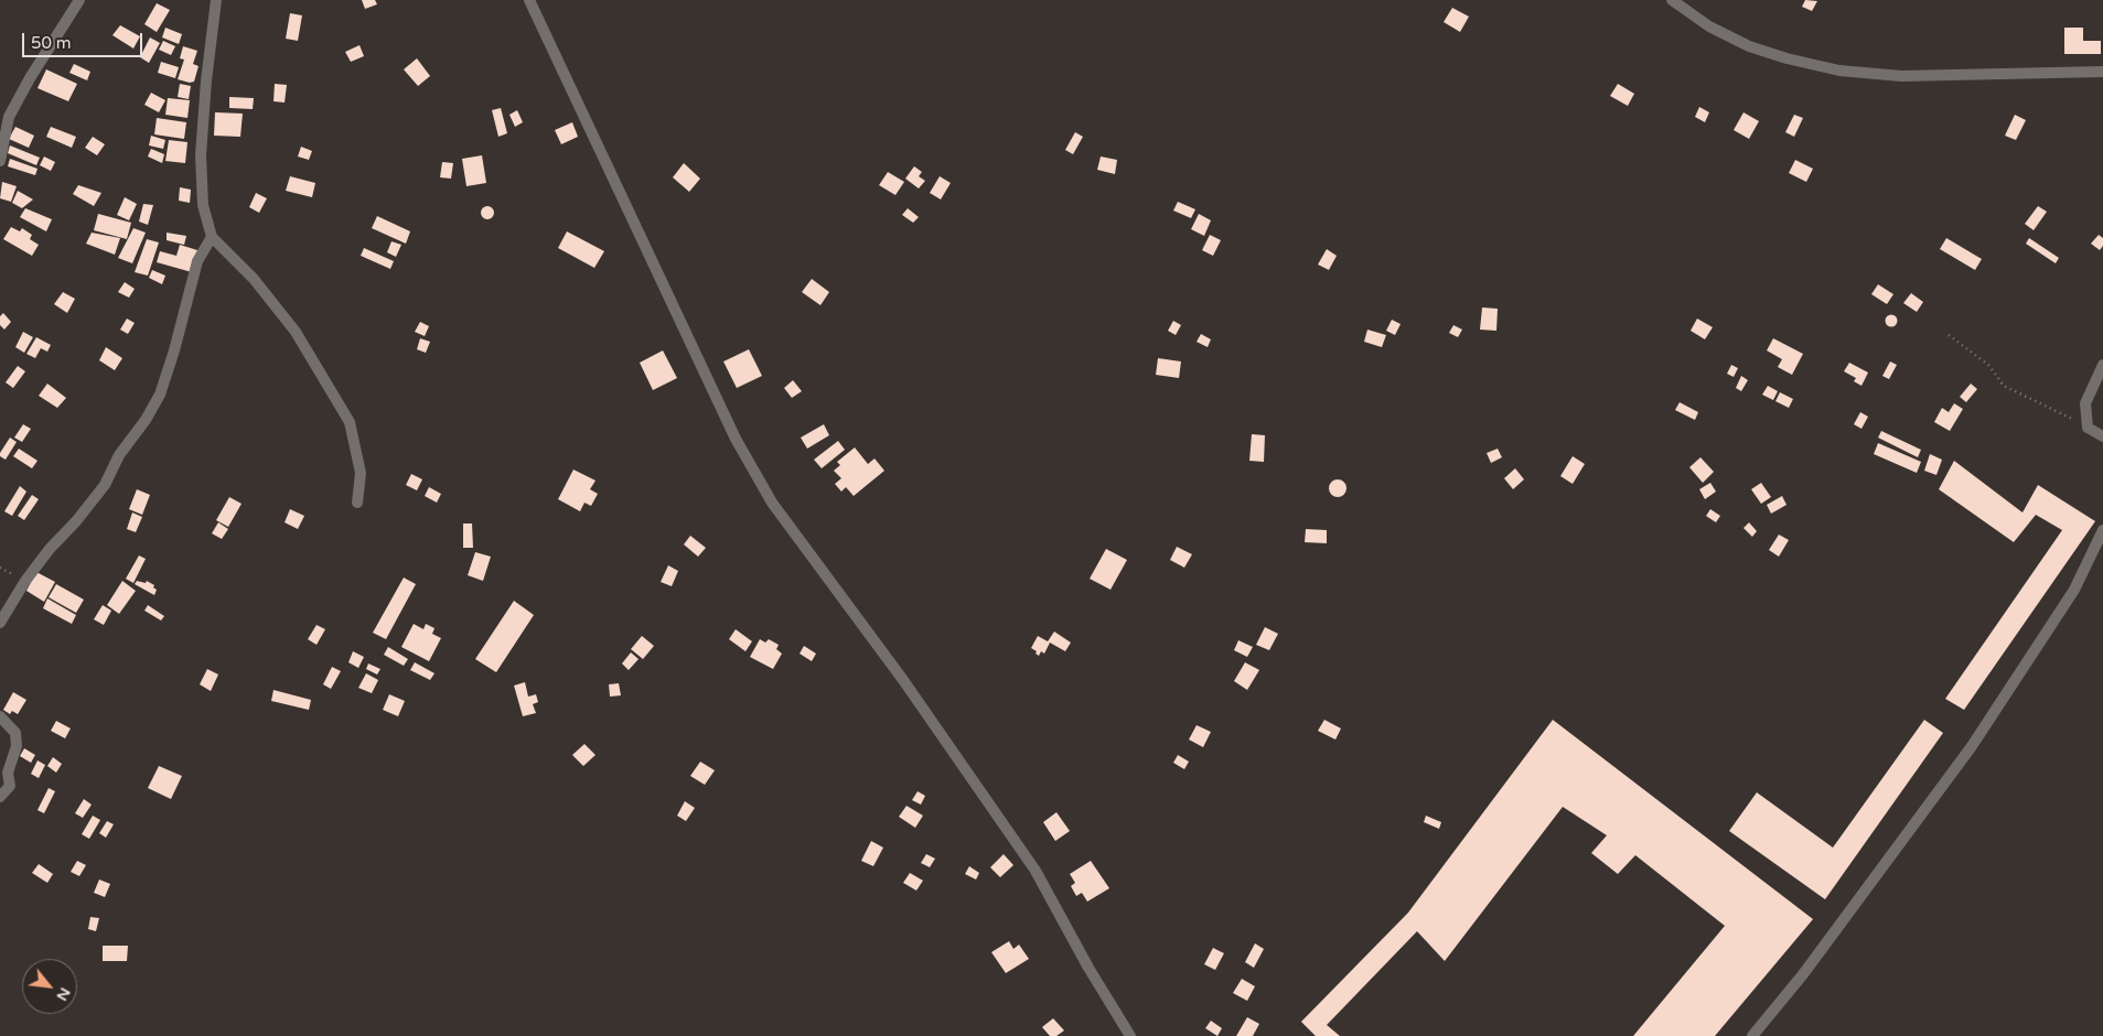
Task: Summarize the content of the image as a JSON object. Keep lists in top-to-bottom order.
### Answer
{
  "scale_bar": "50 m",
  "north": "bottom right"
}
